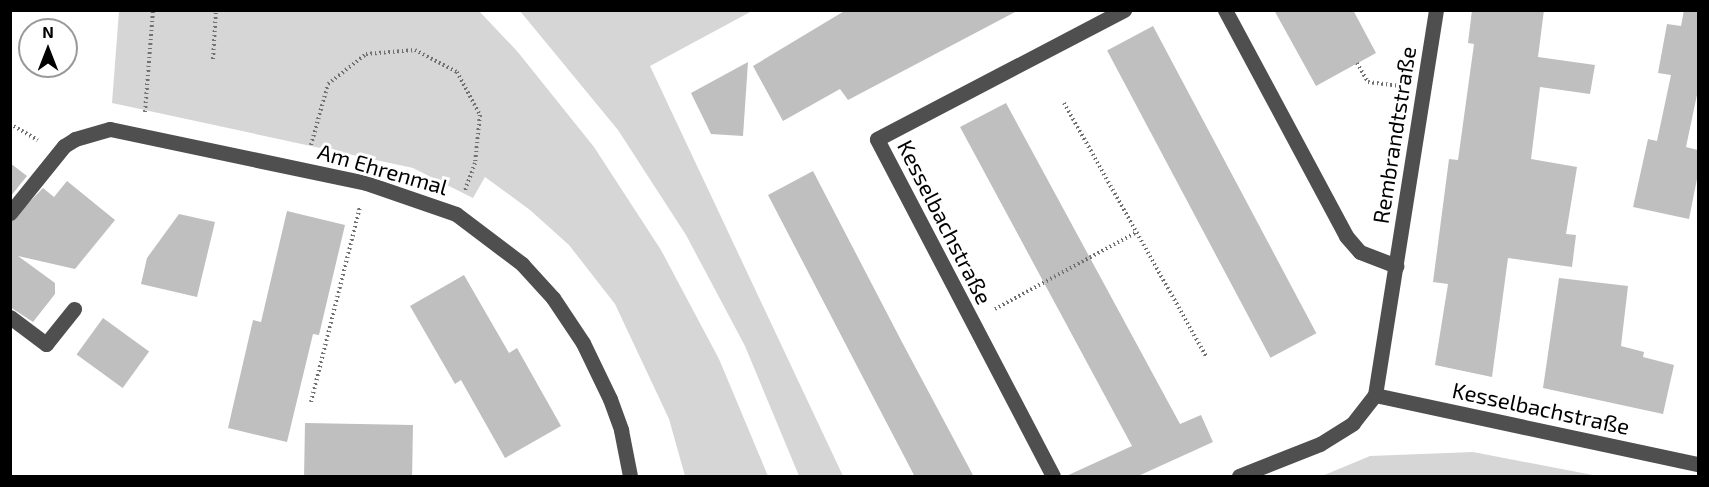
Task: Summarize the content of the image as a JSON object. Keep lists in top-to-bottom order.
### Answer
{
  "streets": {
    "street": ["Rembrandtstraße", "Am Ehrenmal", "Kesselbachstraße"]
  },
  "north": "top"
}
